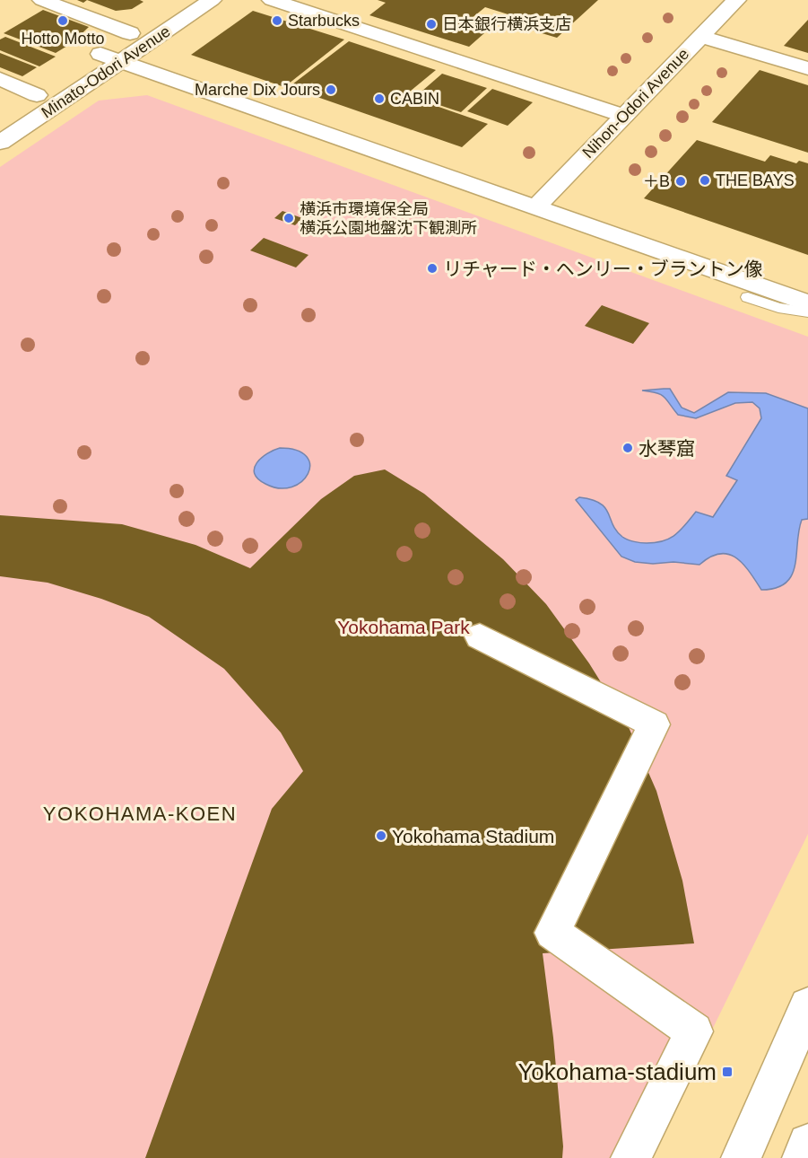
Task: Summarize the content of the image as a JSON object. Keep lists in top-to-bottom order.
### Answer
{
  "streets": {
    "street": ["Minato-Odori Avenue", "Nihon-Odori Avenue"]
  },
  "districts": ["YOKOHAMA-KOEN"],
  "parks": ["Yokohama Park"],
  "places": {
    "other": [
      "Hotto Motto",
      "Starbucks",
      "日本銀行横浜支店",
      "Marche Dix Jours",
      "CABIN",
      "THE BAYS",
      "＋B",
      "横浜市環境保全局 横浜公園地盤沈下観測所",
      "リチャード・ヘンリー・ブラントン像",
      "水琴窟",
      "Yokohama Stadium"
    ],
    "transit": ["Yokohama-stadium"]
  }
}
